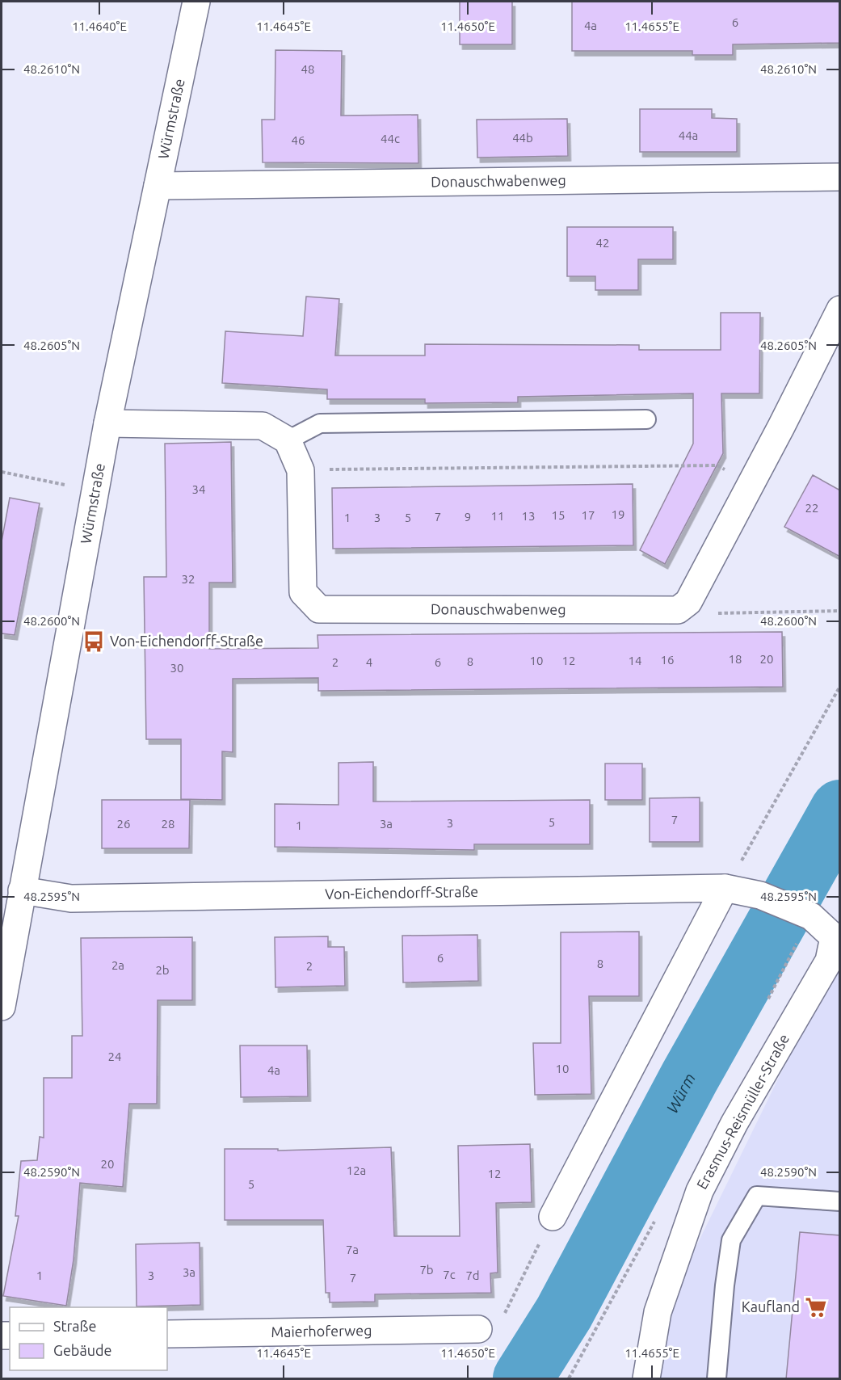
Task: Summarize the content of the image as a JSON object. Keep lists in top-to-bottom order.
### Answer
{
  "streets": {
    "street": [
      "Würmstraße",
      "Donauschwabenweg",
      "Von-Eichendorff-Straße",
      "Erasmus-Reismüller-Straße",
      "Maierhoferweg"
    ]
  },
  "crossings": [
    ["Würmstraße", "Donauschwabenweg"],
    ["Würmstraße", "Von-Eichendorff-Straße"],
    ["Von-Eichendorff-Straße", "Erasmus-Reismüller-Straße"]
  ],
  "water": ["Würm"],
  "places": {
    "bus stop": ["Von-Eichendorff-Straße"],
    "supermarket": ["Kaufland"]
  },
  "house_numbers": [
    "6",
    "4a",
    "48",
    "44a",
    "44b",
    "44c",
    "46",
    "42",
    "34",
    "22",
    "19",
    "15",
    "17",
    "11",
    "13",
    "7",
    "9",
    "1",
    "3",
    "5",
    "32",
    "18",
    "20",
    "16",
    "10",
    "12",
    "14",
    "8",
    "2",
    "4",
    "6",
    "30",
    "7",
    "5",
    "3",
    "26",
    "28",
    "3a",
    "1",
    "6",
    "8",
    "2a",
    "2",
    "2b",
    "24",
    "10",
    "4a",
    "20",
    "12a",
    "12",
    "5",
    "7a",
    "7b",
    "3a",
    "7c",
    "1",
    "3",
    "7d",
    "7"
  ],
  "legend": ["Straße", "Gebäude"],
  "coordinates": [
    "11.4640°E",
    "11.4645°E",
    "11.4650°E",
    "11.4655°E",
    "48.2610°N",
    "48.2605°N",
    "48.2600°N",
    "48.2595°N",
    "48.2590°N"
  ]
}
